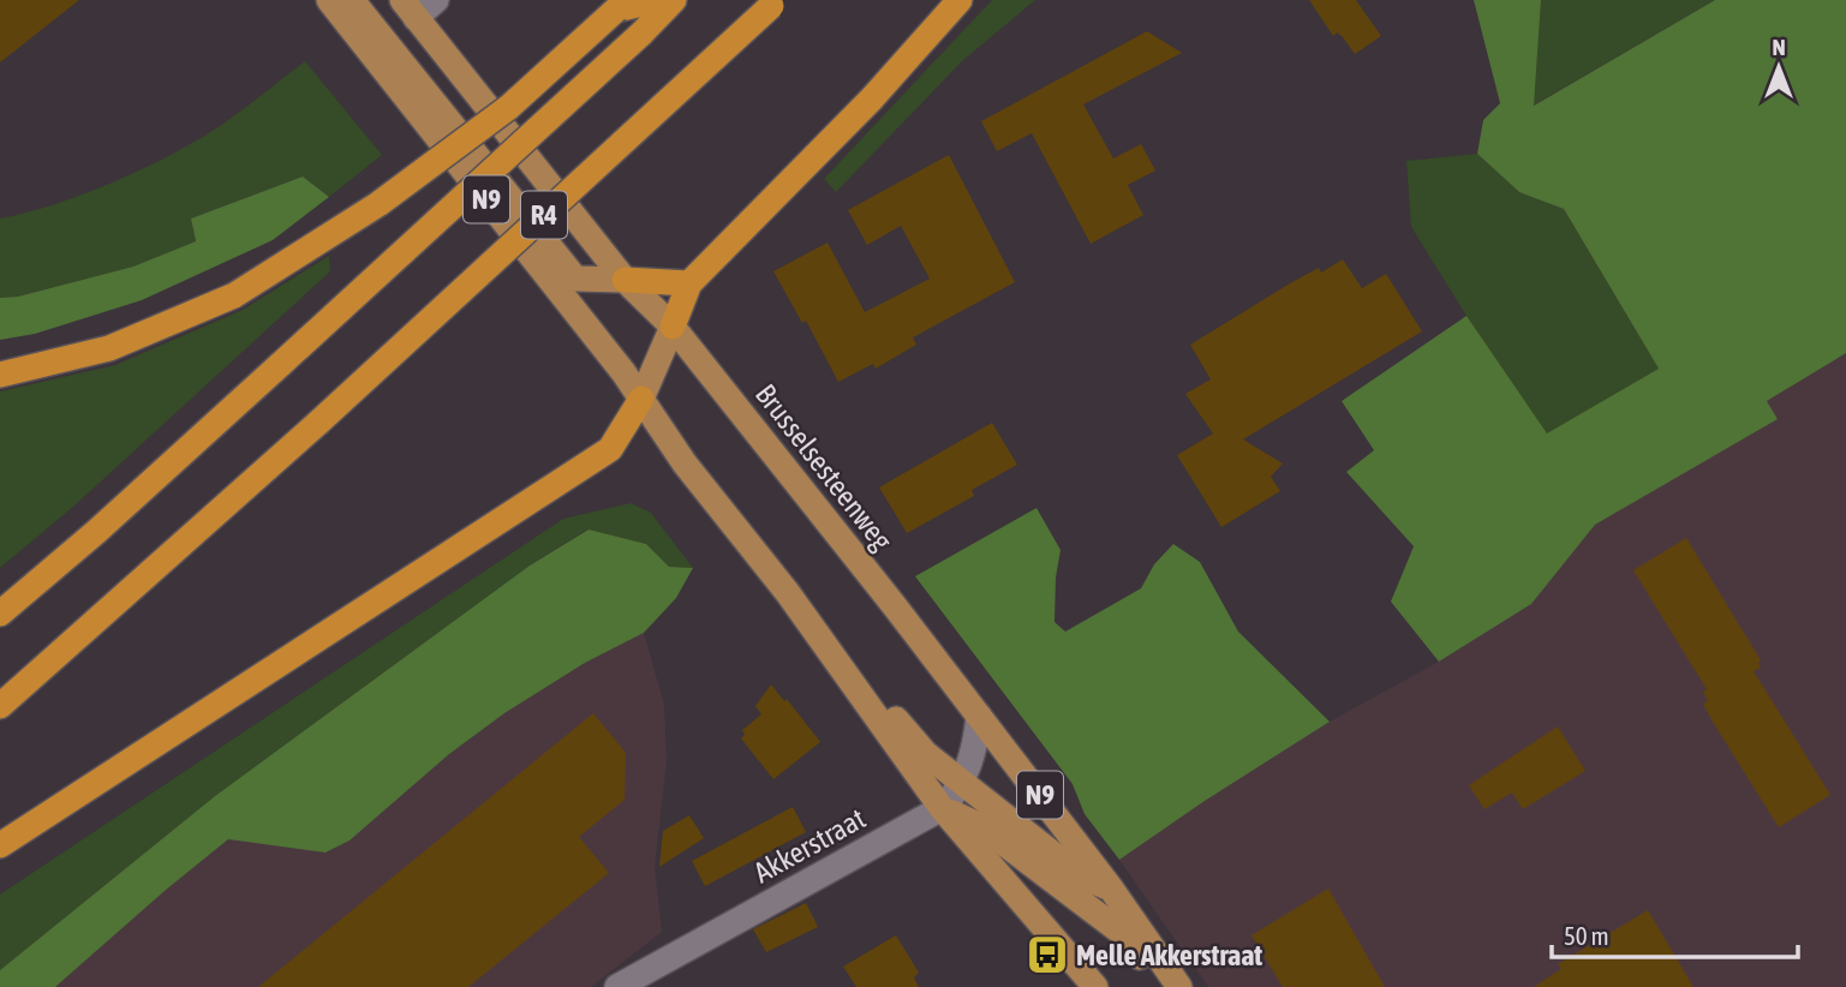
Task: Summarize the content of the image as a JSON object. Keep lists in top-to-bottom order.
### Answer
{
  "streets": {
    "highway": ["R4"],
    "main road": ["N9", "Brusselsesteenweg"],
    "street": ["Akkerstraat"]
  },
  "crossings": [
    ["N9", "Akkerstraat"],
    ["Brusselsesteenweg", "Akkerstraat"]
  ],
  "places": {
    "bus stop": ["Melle Akkerstraat"]
  },
  "scale_bar": "50 m",
  "north": "top"
}
